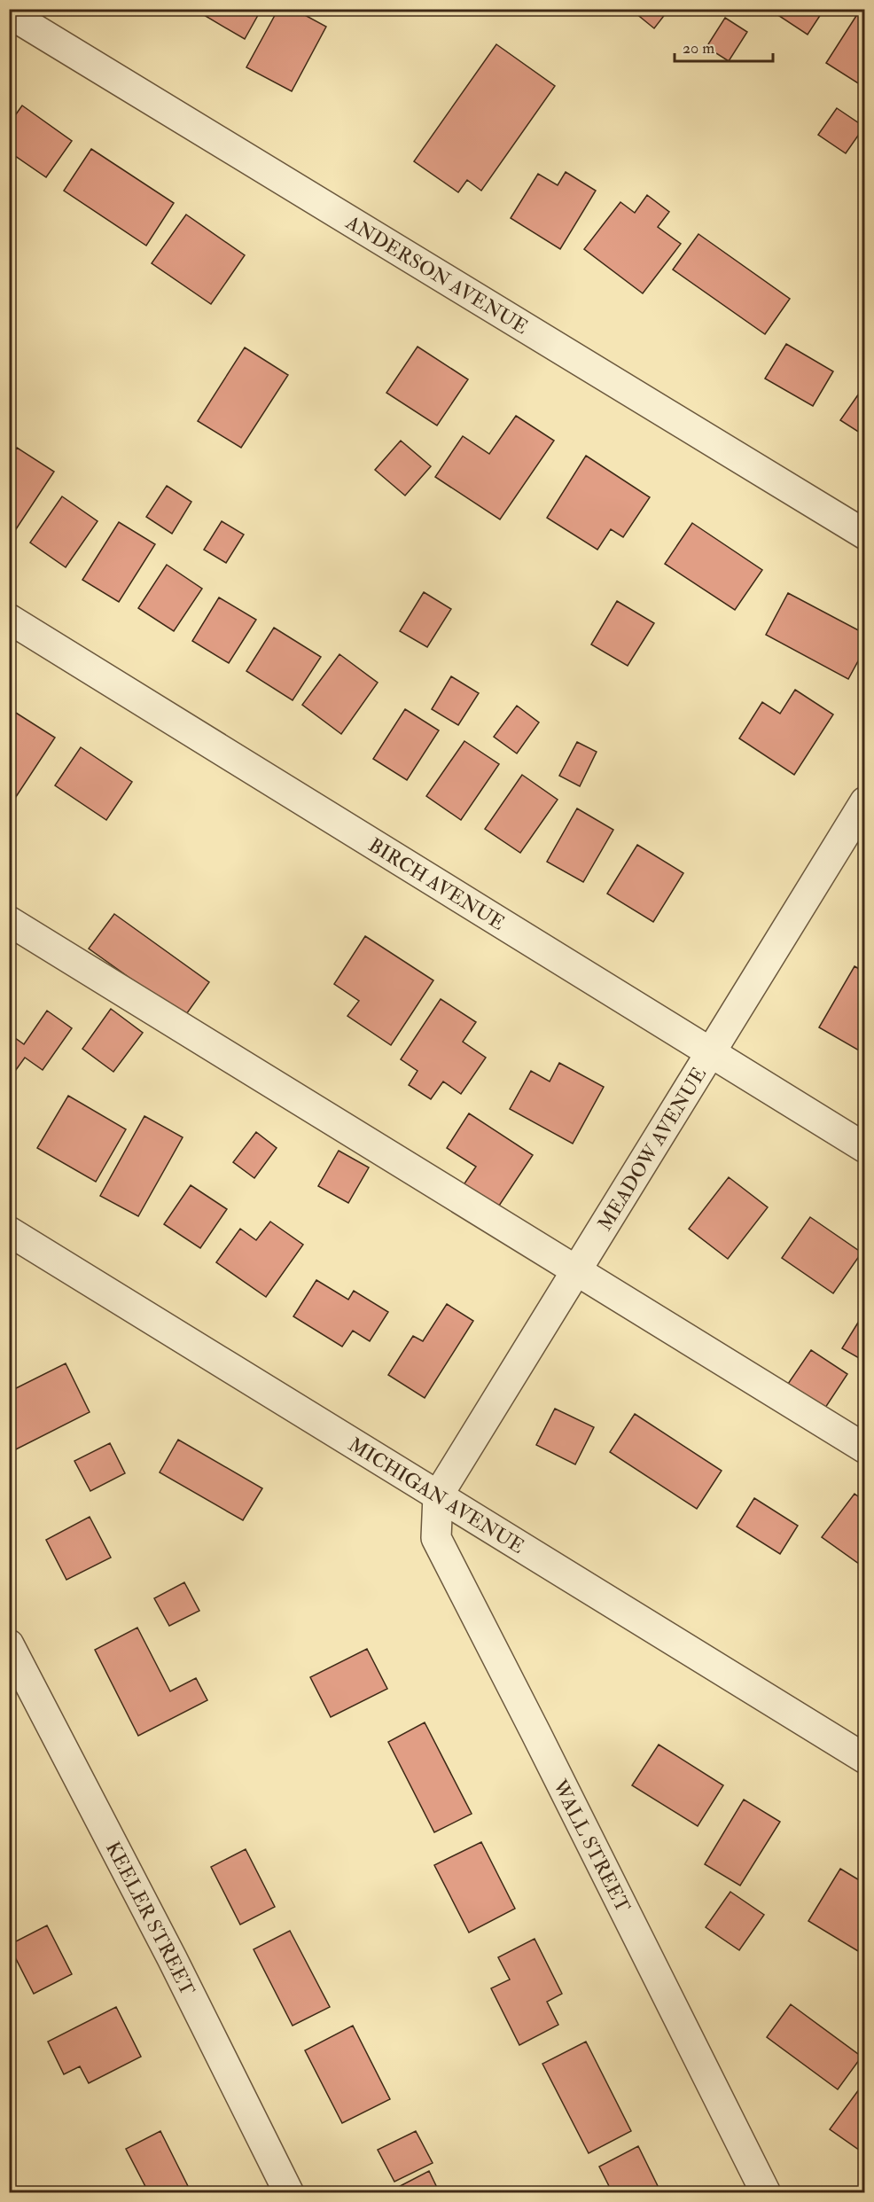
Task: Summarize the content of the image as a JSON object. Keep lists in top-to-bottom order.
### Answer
{
  "streets": {
    "street": [
      "ANDERSON AVENUE",
      "BIRCH AVENUE",
      "MEADOW AVENUE",
      "MICHIGAN AVENUE",
      "WALL STREET",
      "KEELER STREET"
    ]
  },
  "crossings": [
    ["BIRCH AVENUE", "MEADOW AVENUE"],
    ["MEADOW AVENUE", "MICHIGAN AVENUE"],
    ["MEADOW AVENUE", "WALL STREET"],
    ["MICHIGAN AVENUE", "WALL STREET"]
  ],
  "scale_bar": "20 m"
}
